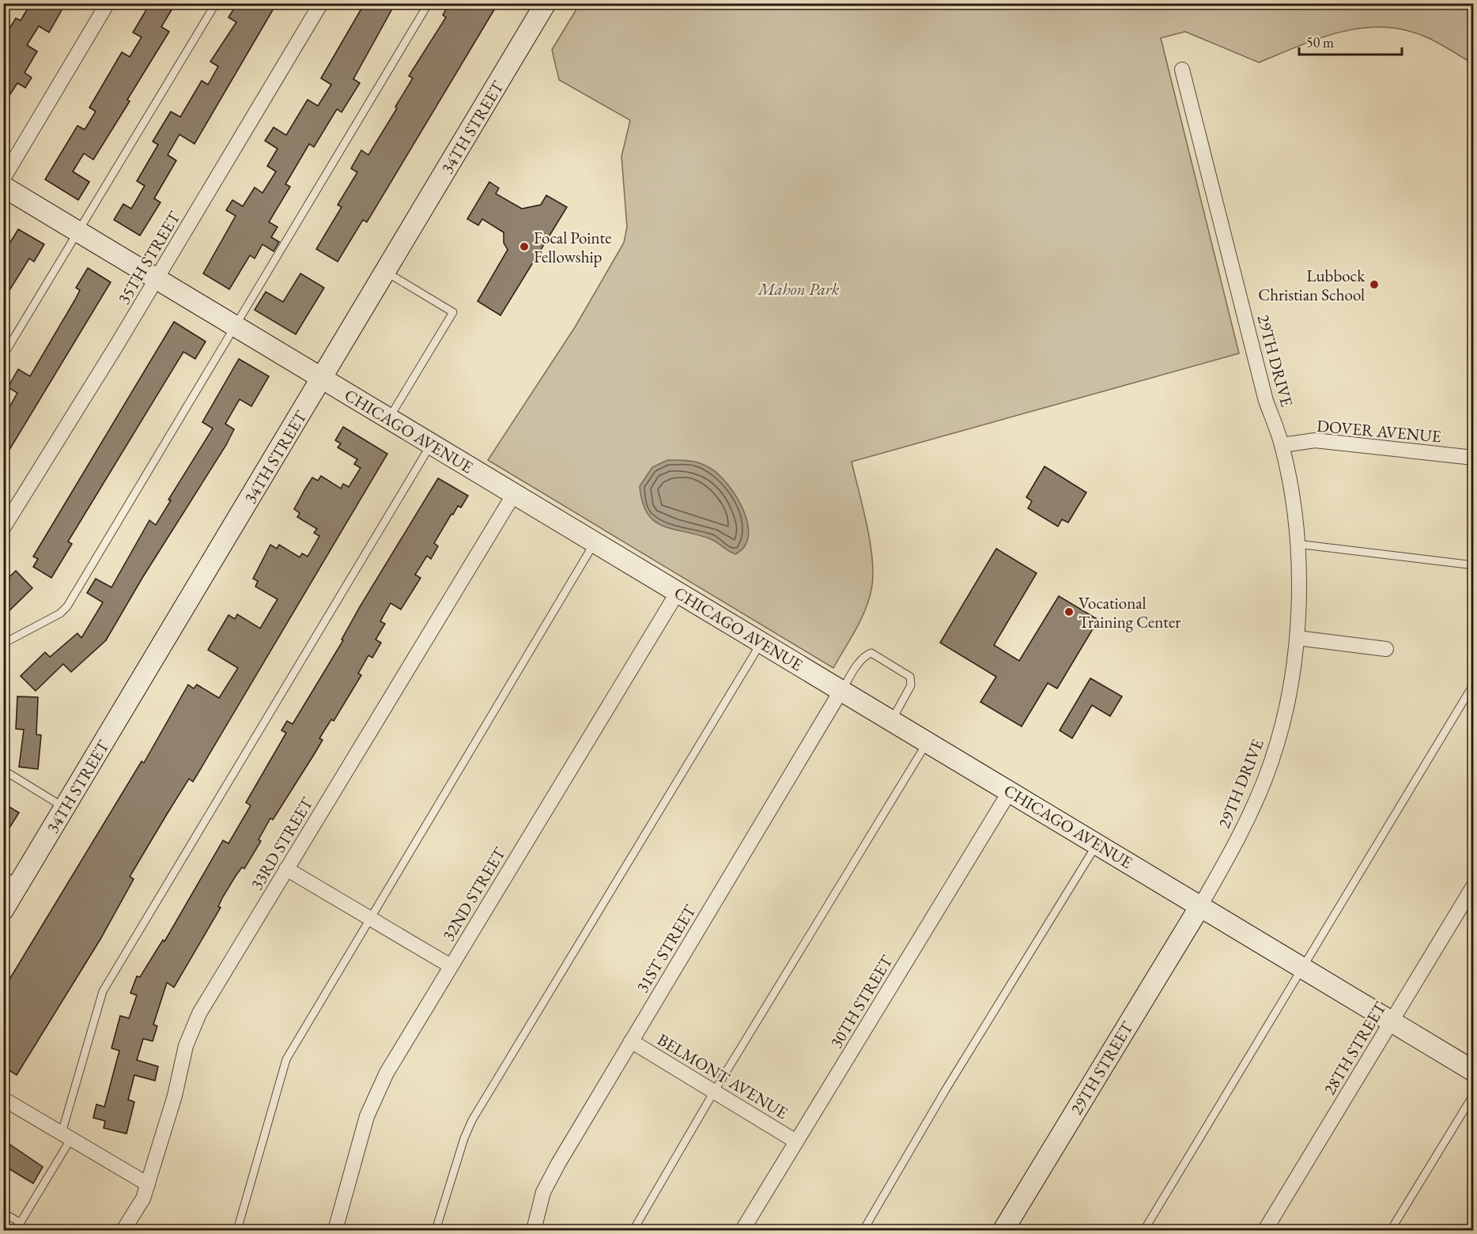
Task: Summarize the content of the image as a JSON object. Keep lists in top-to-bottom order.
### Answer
{
  "streets": {
    "street": [
      "34TH STREET",
      "35TH STREET",
      "29TH DRIVE",
      "CHICAGO AVENUE",
      "DOVER AVENUE",
      "33RD STREET",
      "32ND STREET",
      "31ST STREET",
      "30TH STREET",
      "28TH STREET",
      "29TH STREET",
      "BELMONT AVENUE"
    ]
  },
  "crossings": [
    ["34TH STREET", "CHICAGO AVENUE"],
    ["35TH STREET", "CHICAGO AVENUE"],
    ["29TH DRIVE", "CHICAGO AVENUE"],
    ["29TH DRIVE", "DOVER AVENUE"],
    ["29TH DRIVE", "29TH STREET"],
    ["CHICAGO AVENUE", "33RD STREET"],
    ["CHICAGO AVENUE", "32ND STREET"],
    ["CHICAGO AVENUE", "31ST STREET"],
    ["CHICAGO AVENUE", "30TH STREET"],
    ["CHICAGO AVENUE", "28TH STREET"],
    ["CHICAGO AVENUE", "29TH STREET"],
    ["31ST STREET", "BELMONT AVENUE"],
    ["30TH STREET", "BELMONT AVENUE"]
  ],
  "parks": ["Mahon Park"],
  "places": ["Focal Pointe Fellowship", "Lubbock Christian School", "Vocational Training Center"],
  "scale_bar": "50 m"
}
